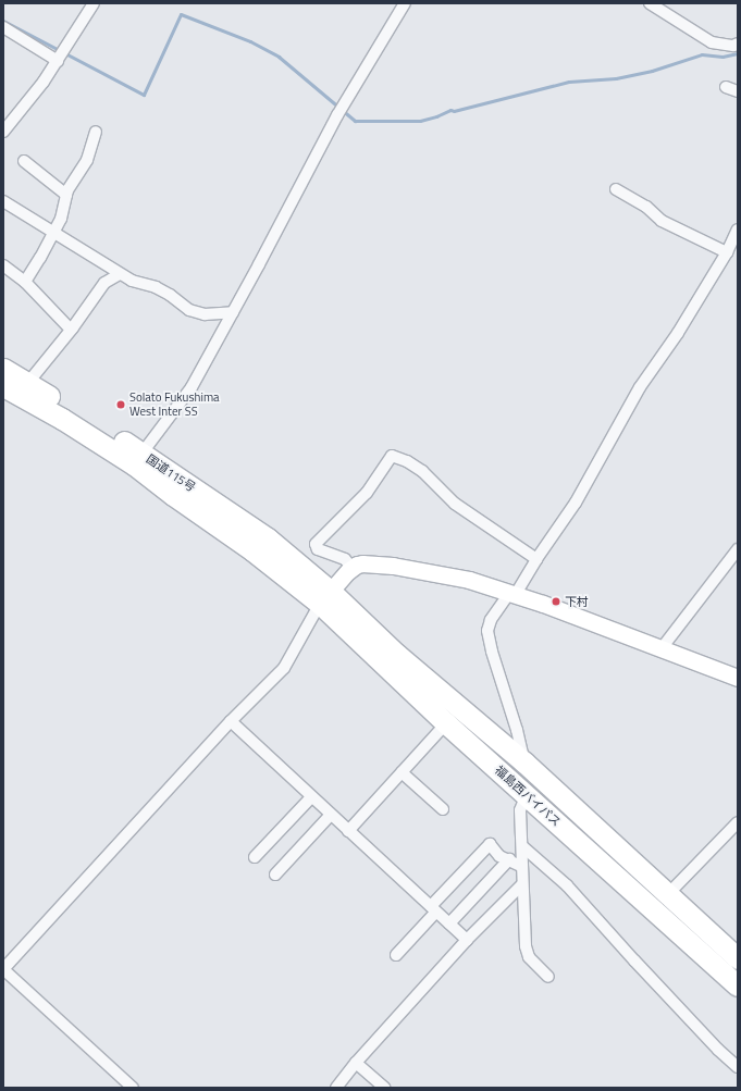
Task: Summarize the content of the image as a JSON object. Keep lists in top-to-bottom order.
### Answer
{
  "streets": {
    "highway": ["国道115号", "福島西バイパス"]
  },
  "crossings": [
    ["国道115号", "福島西バイパス"]
  ],
  "places": ["Solato Fukushima West Inter SS", "下村"]
}
